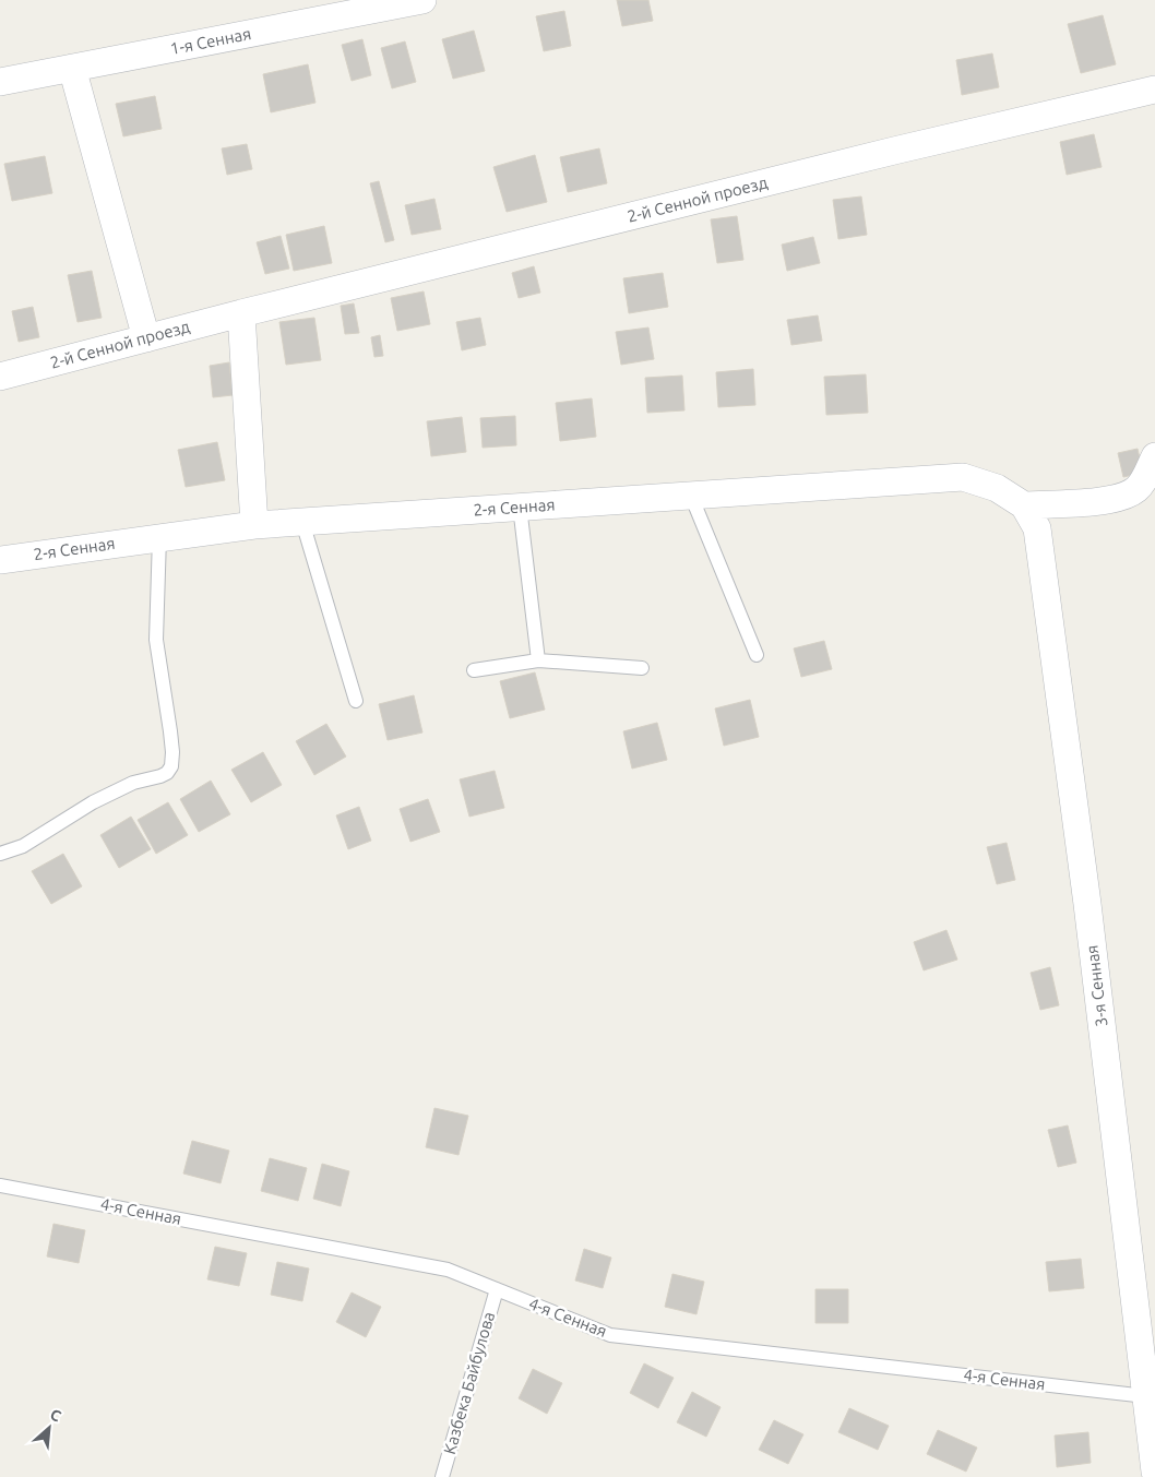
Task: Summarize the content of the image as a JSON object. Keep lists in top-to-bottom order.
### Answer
{
  "streets": {
    "street": [
      "1-я Сенная",
      "2-й Сенной проезд",
      "2-я Сенная",
      "3-я Сенная"
    ],
    "lane": ["4-я Сенная", "Казбека Байбулова"]
  },
  "crossings": [
    ["2-я Сенная", "3-я Сенная"],
    ["3-я Сенная", "4-я Сенная"],
    ["4-я Сенная", "Казбека Байбулова"]
  ],
  "north": "top right"
}
